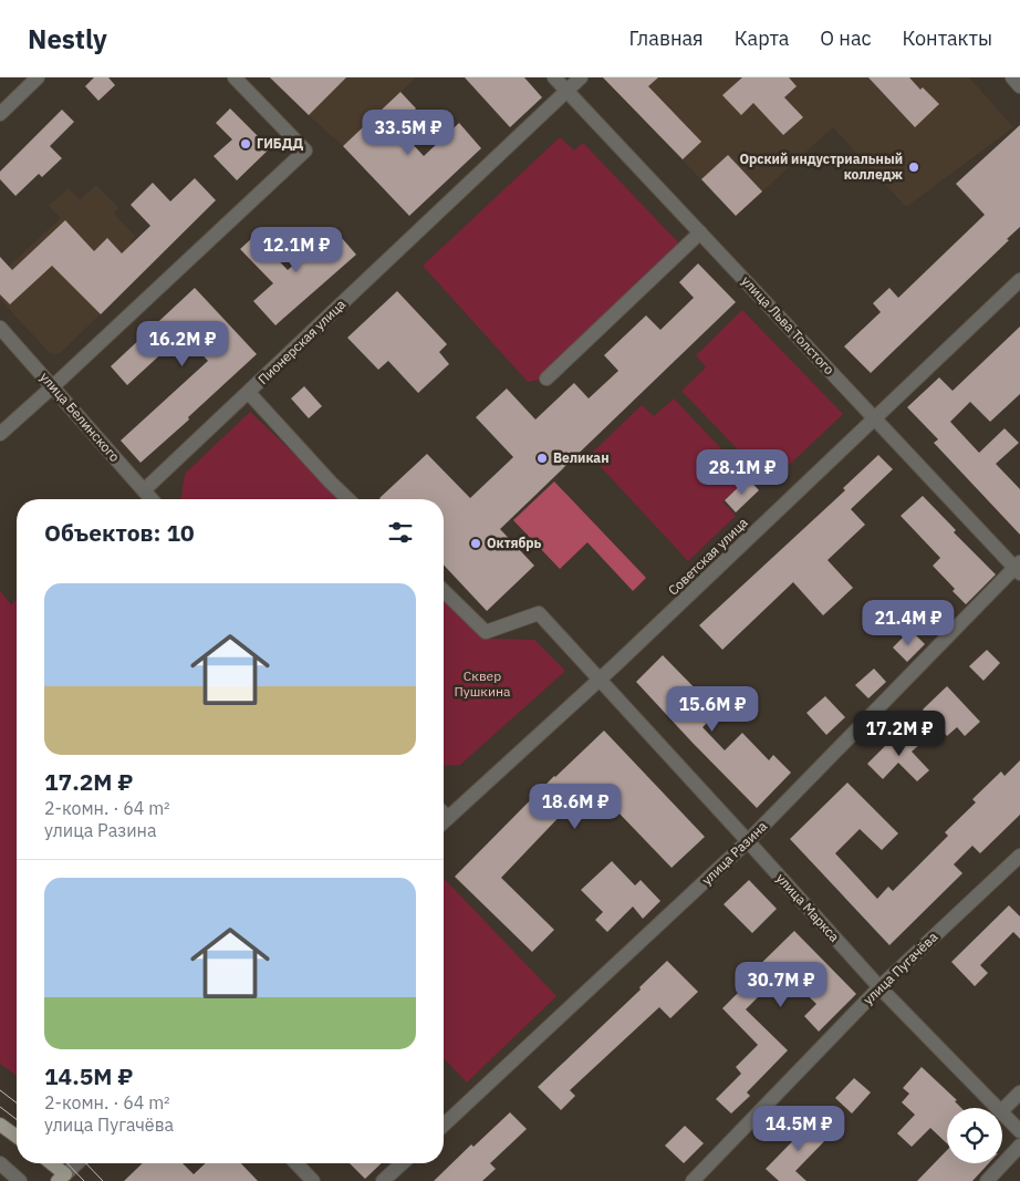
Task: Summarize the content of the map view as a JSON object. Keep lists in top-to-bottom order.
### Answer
{
  "streets": {
    "street": [
      "улица Льва Толстого",
      "Пионерская улица",
      "улица Белинского",
      "Советская улица",
      "улица Разина",
      "улица Маркса",
      "улица Пугачёва"
    ]
  },
  "crossings": [
    ["улица Льва Толстого", "Пионерская улица"],
    ["улица Льва Толстого", "Советская улица"],
    ["улица Льва Толстого", "улица Разина"],
    ["Пионерская улица", "улица Белинского"],
    ["Советская улица", "улица Маркса"],
    ["улица Разина", "улица Маркса"],
    ["улица Маркса", "улица Пугачёва"]
  ],
  "parks": ["Сквер Пушкина"],
  "places": [
    "ГИБДД",
    "Орский индустриальный колледж",
    "Великан",
    "Октябрь"
  ],
  "page": {
    "header": "Nestly",
    "nav": [
      "Главная",
      "Карта",
      "О нас",
      "Контакты"
    ],
    "price": [
      "33.5M ₽",
      "12.1M ₽",
      "16.2M ₽",
      "28.1M ₽",
      "21.4M ₽",
      "15.6M ₽",
      "17.2M ₽",
      "18.6M ₽",
      "30.7M ₽",
      "14.5M ₽"
    ],
    "heading": "Объектов: 10",
    "list": [
      {
        "name": "17.2M ₽",
        "note": "2-комн. · 64 m² · улица Разина"
      },
      {
        "name": "14.5M ₽",
        "note": "2-комн. · 64 m² · улица Пугачёва"
      }
    ]
  }
}
